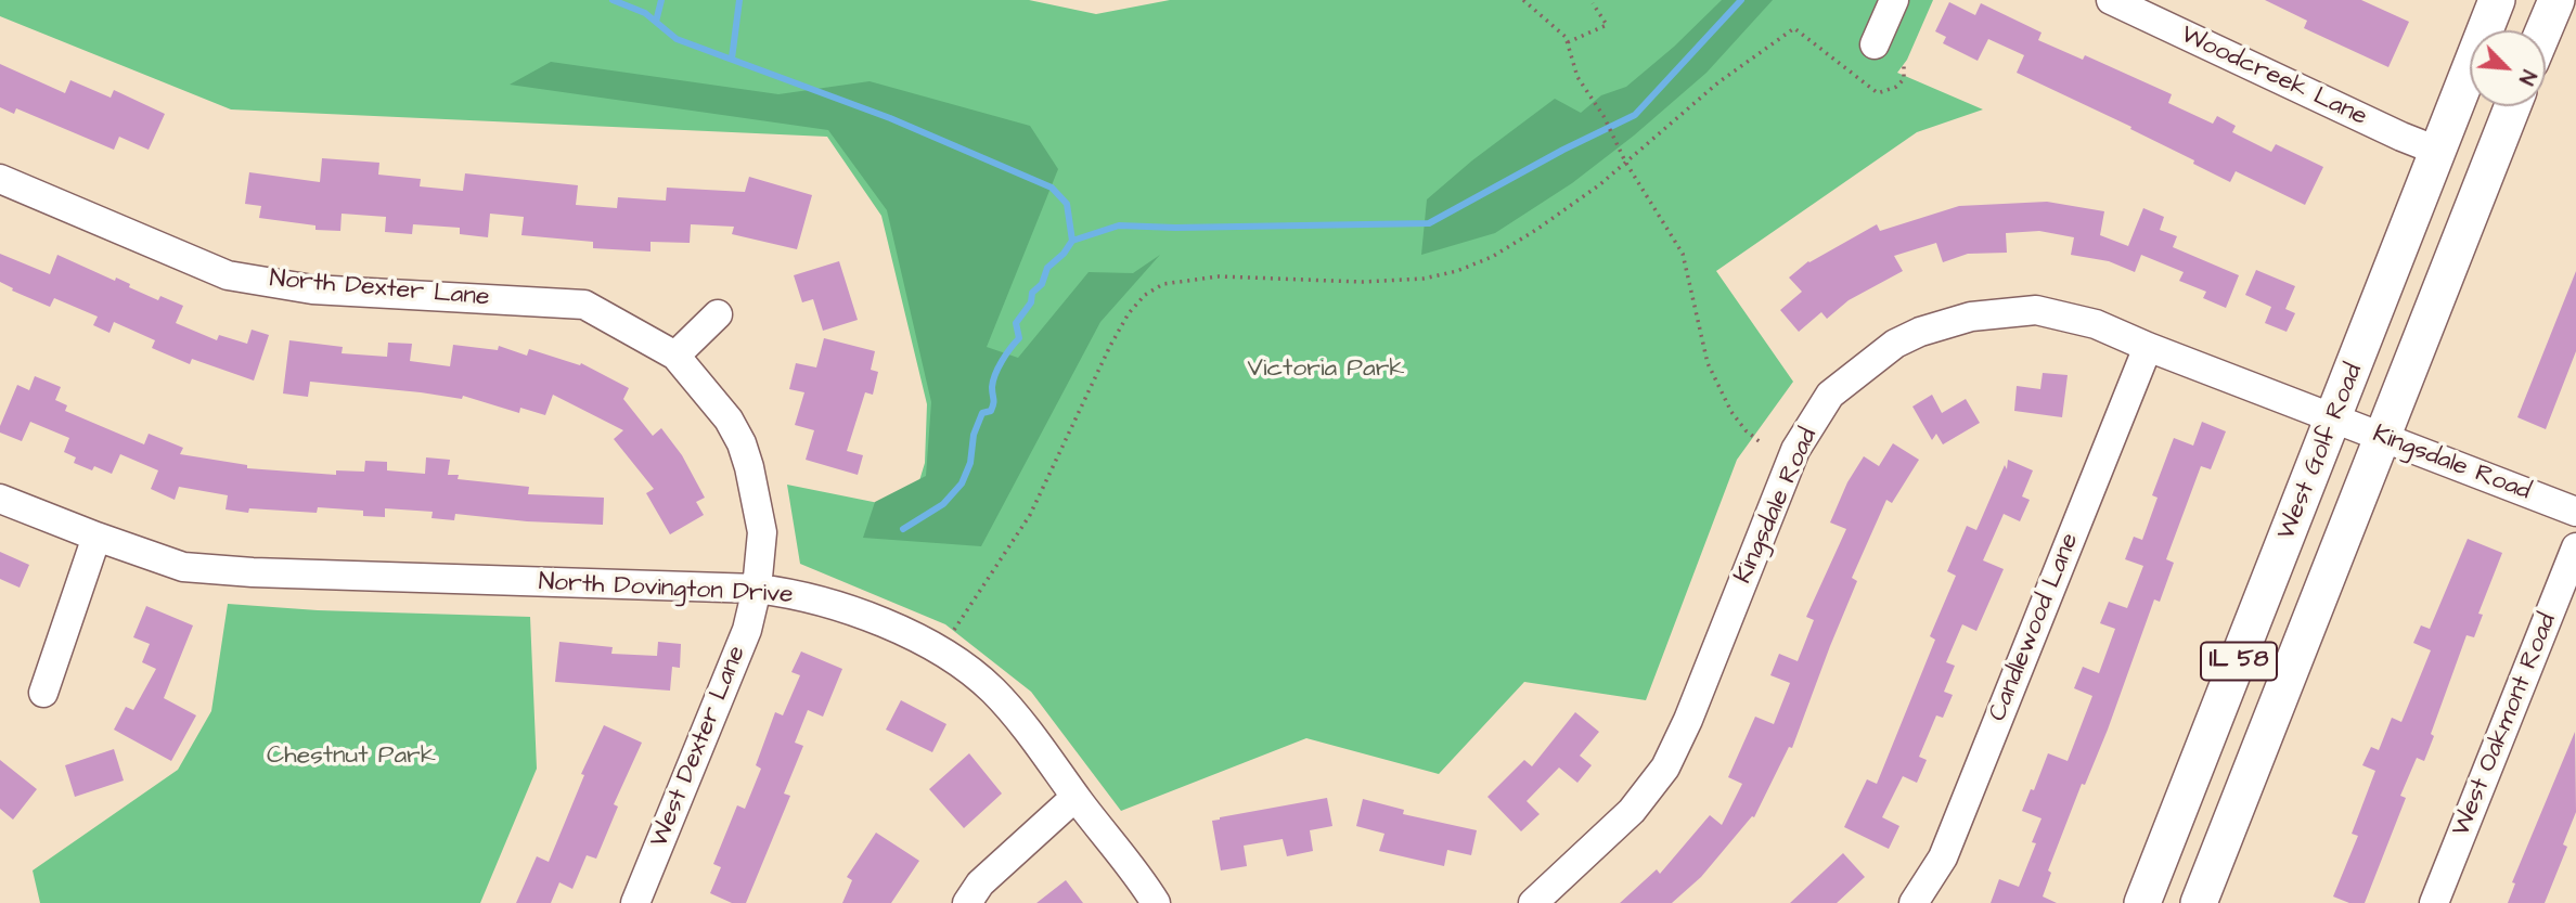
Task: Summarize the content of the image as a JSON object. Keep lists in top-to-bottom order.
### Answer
{
  "streets": {
    "main road": ["West Golf Road", "IL 58"],
    "street": [
      "Woodcreek Lane",
      "North Dexter Lane",
      "Kingsdale Road",
      "North Dovington Drive",
      "Candlewood Lane",
      "West Oakmont Road",
      "West Dexter Lane"
    ]
  },
  "crossings": [
    ["Woodcreek Lane", "West Golf Road"],
    ["North Dexter Lane", "North Dovington Drive"],
    ["North Dexter Lane", "West Dexter Lane"],
    ["West Golf Road", "Kingsdale Road"],
    ["Kingsdale Road", "Candlewood Lane"],
    ["North Dovington Drive", "West Dexter Lane"]
  ],
  "parks": ["Victoria Park", "Chestnut Park"],
  "north": "bottom right"
}
